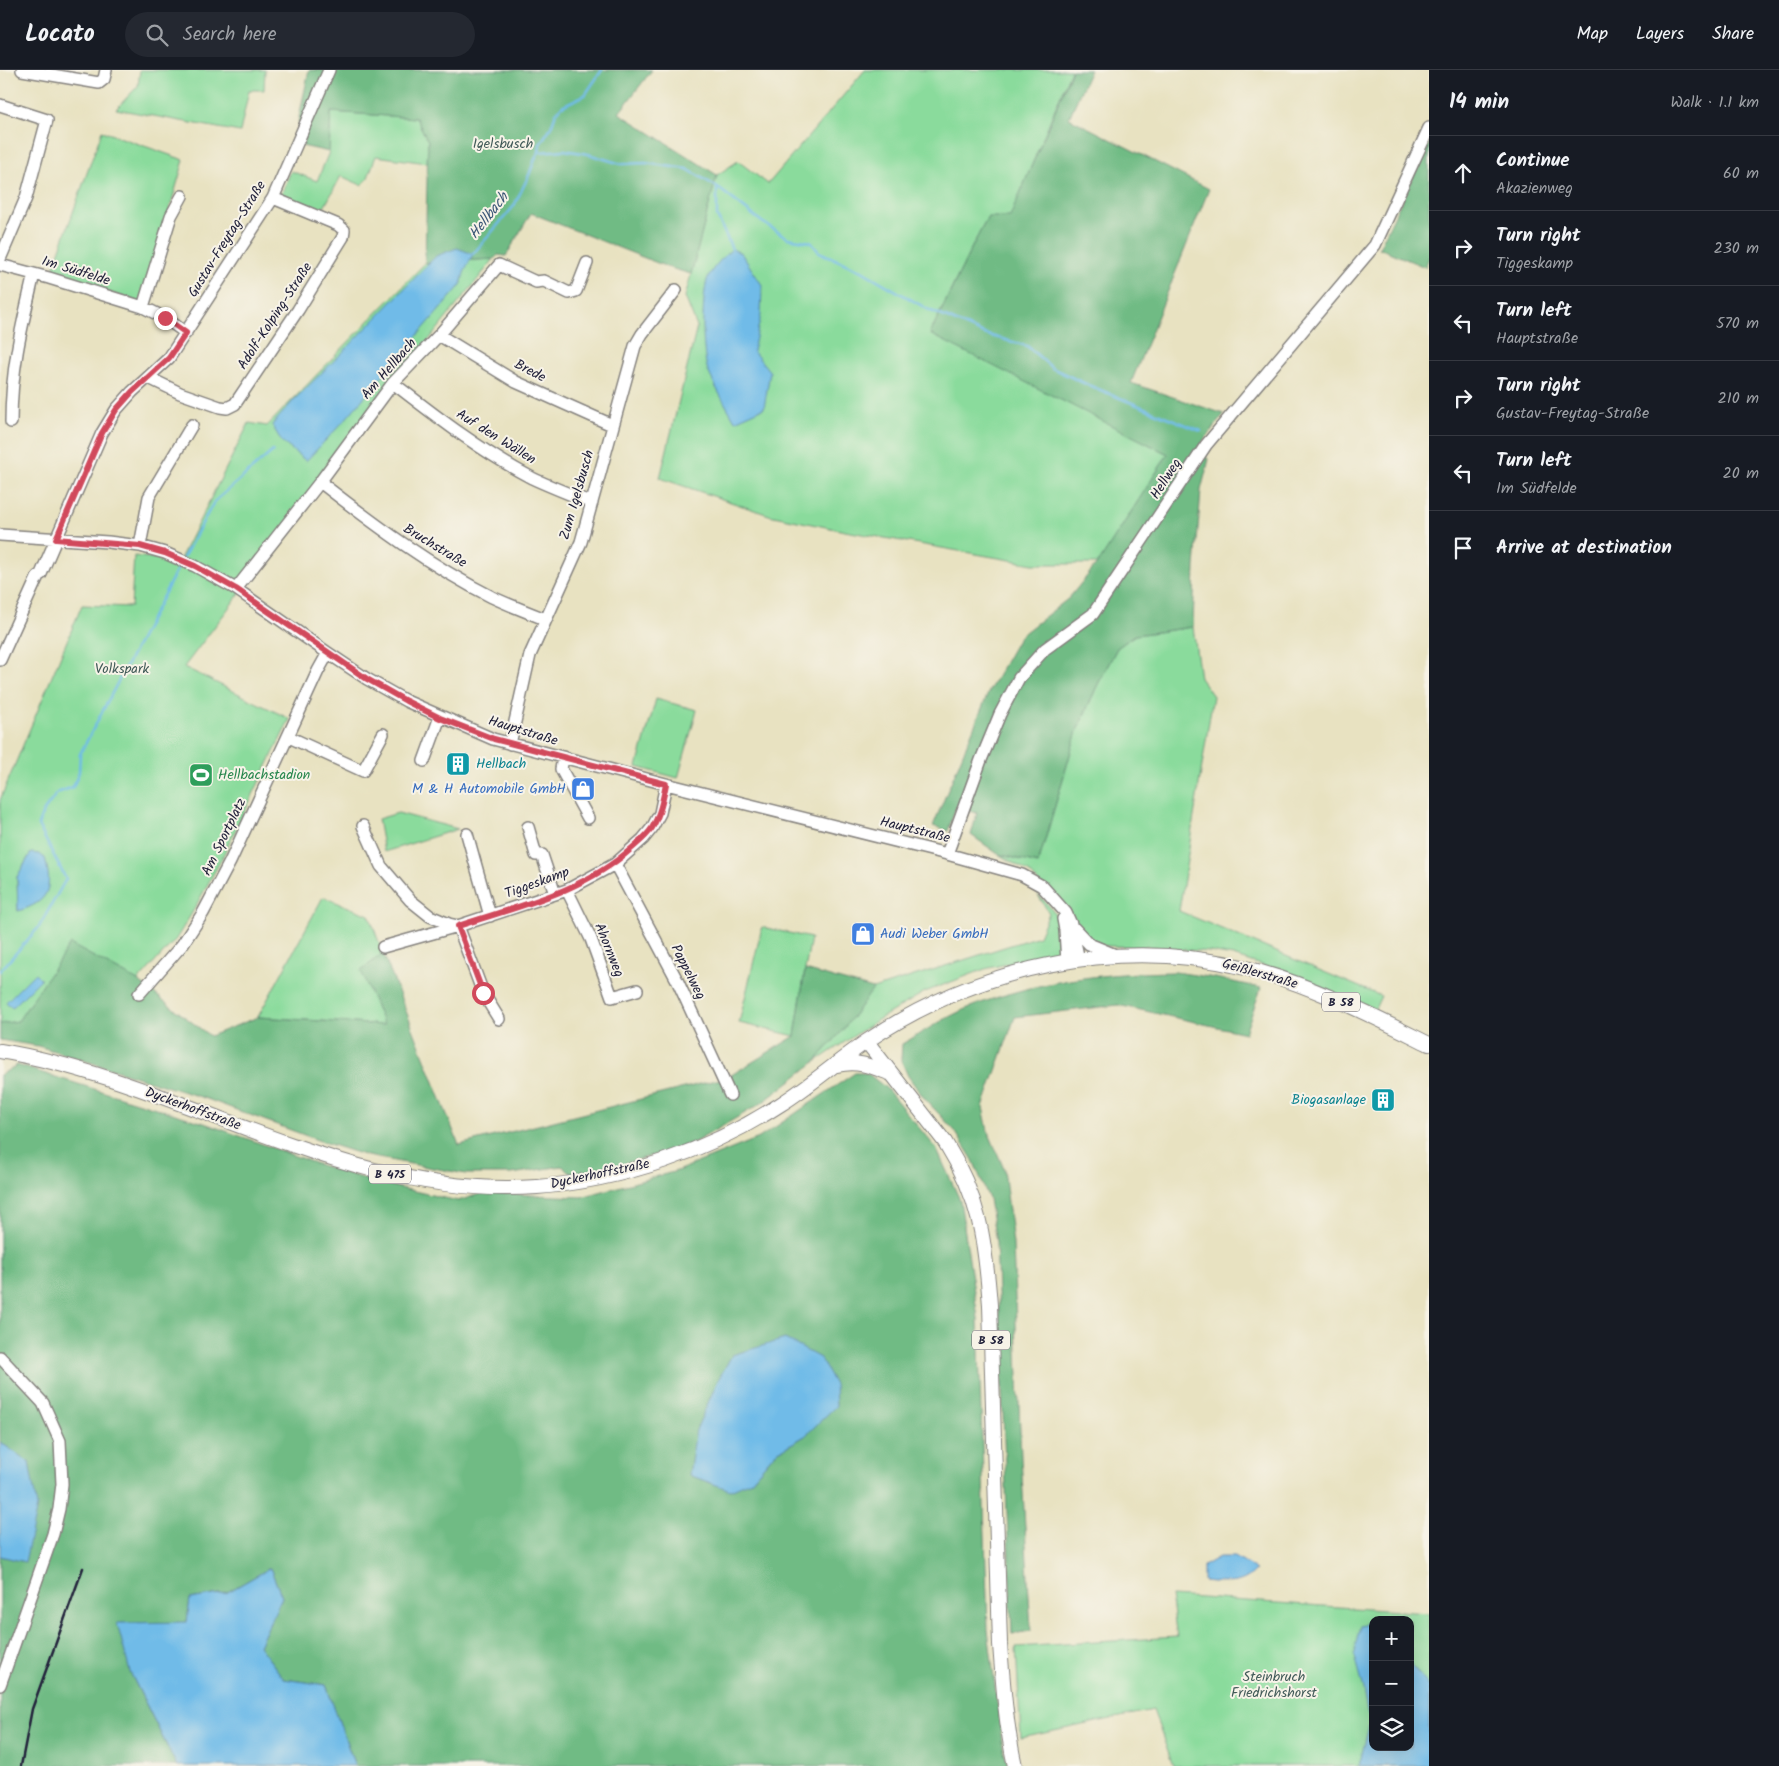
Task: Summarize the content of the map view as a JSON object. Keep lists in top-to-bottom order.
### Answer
{
  "streets": {
    "main road": [
      "Geißlerstraße",
      "B 58",
      "Dyckerhoffstraße",
      "B 475"
    ],
    "street": [
      "Gustav-Freytag-Straße",
      "Im Südfelde",
      "Adolf-Kolping-Straße",
      "Am Hellbach",
      "Brede",
      "Auf den Wällen",
      "Hellweg",
      "Zum Igelsbusch",
      "Bruchstraße",
      "Hauptstraße",
      "Am Sportplatz",
      "Tiggeskamp",
      "Ahornweg",
      "Pappelweg"
    ]
  },
  "crossings": [
    ["Gustav-Freytag-Straße", "Im Südfelde"],
    ["Gustav-Freytag-Straße", "Adolf-Kolping-Straße"],
    ["Gustav-Freytag-Straße", "Hauptstraße"],
    ["Am Hellbach", "Brede"],
    ["Am Hellbach", "Auf den Wällen"],
    ["Am Hellbach", "Bruchstraße"],
    ["Am Hellbach", "Hauptstraße"],
    ["Brede", "Zum Igelsbusch"],
    ["Auf den Wällen", "Zum Igelsbusch"],
    ["Hellweg", "Hauptstraße"],
    ["Zum Igelsbusch", "Bruchstraße"],
    ["Zum Igelsbusch", "Hauptstraße"],
    ["Hauptstraße", "Am Sportplatz"],
    ["Hauptstraße", "Tiggeskamp"],
    ["Hauptstraße", "Geißlerstraße"],
    ["Hauptstraße", "Dyckerhoffstraße"],
    ["Tiggeskamp", "Ahornweg"],
    ["Tiggeskamp", "Pappelweg"],
    ["Geißlerstraße", "Dyckerhoffstraße"],
    ["B 58", "Dyckerhoffstraße"]
  ],
  "water": ["Hellbach"],
  "parks": ["Igelsbusch", "Volkspark", "Steinbruch Friedrichshorst"],
  "places": {
    "building": ["Hellbach", "Biogasanlage"],
    "sports": ["Hellbachstadion"],
    "shop": ["M & H Automobile GmbH", "Audi Weber GmbH"]
  },
  "page": {
    "header": "Locato",
    "search": "Search here",
    "nav": ["Map", "Layers", "Share"],
    "heading": ["14 min", "Walk · 1.1 km"],
    "list": [
      ["Continue", "Akazienweg", "60 m"],
      ["Turn right", "Tiggeskamp", "230 m"],
      ["Turn left", "Hauptstraße", "570 m"],
      ["Turn right", "Gustav-Freytag-Straße", "210 m"],
      ["Turn left", "Im Südfelde", "20 m"],
      "Arrive at destination"
    ],
    "map_buttons": ["+", "−"]
  }
}
